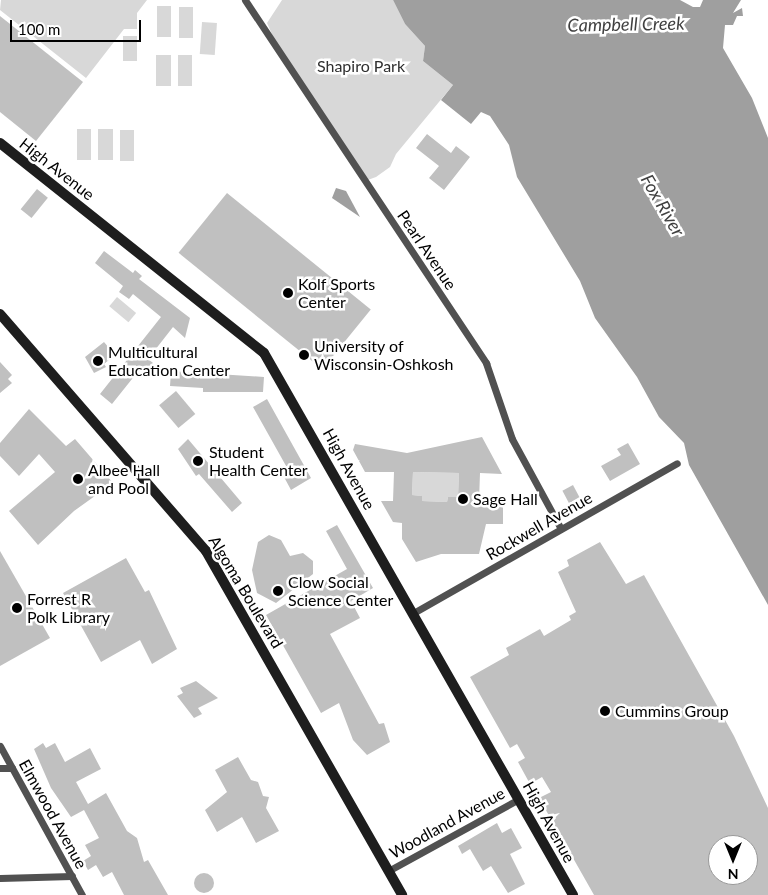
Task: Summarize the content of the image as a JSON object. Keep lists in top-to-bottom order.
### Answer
{
  "streets": {
    "main road": ["High Avenue", "Algoma Boulevard"],
    "street": [
      "Pearl Avenue",
      "Rockwell Avenue",
      "Elmwood Avenue",
      "Woodland Avenue"
    ]
  },
  "crossings": [
    ["High Avenue", "Rockwell Avenue"],
    ["High Avenue", "Woodland Avenue"],
    ["Pearl Avenue", "Rockwell Avenue"],
    ["Algoma Boulevard", "Woodland Avenue"]
  ],
  "water": ["Campbell Creek", "Fox River"],
  "parks": ["Shapiro Park"],
  "places": [
    "Kolf Sports Center",
    "University of Wisconsin-Oshkosh",
    "Multicultural Education Center",
    "Student Health Center",
    "Albee Hall and Pool",
    "Sage Hall",
    "Clow Social Science Center",
    "Forrest R Polk Library",
    "Cummins Group"
  ],
  "scale_bar": "100 m",
  "north": "bottom"
}
